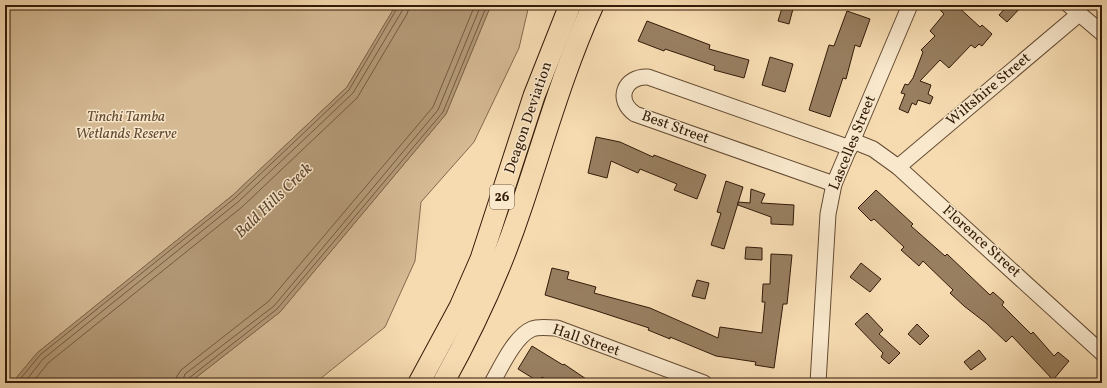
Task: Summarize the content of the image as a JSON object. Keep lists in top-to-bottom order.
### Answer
{
  "streets": {
    "highway": ["Deagon Deviation", "26"],
    "street": [
      "Wiltshire Street",
      "Best Street",
      "Lascelles Street",
      "Florence Street",
      "Hall Street"
    ]
  },
  "crossings": [
    ["Wiltshire Street", "Florence Street"],
    ["Best Street", "Lascelles Street"],
    ["Best Street", "Florence Street"],
    ["Lascelles Street", "Florence Street"]
  ],
  "water": ["Bald Hills Creek"],
  "parks": ["Tinchi Tamba Wetlands Reserve"]
}
